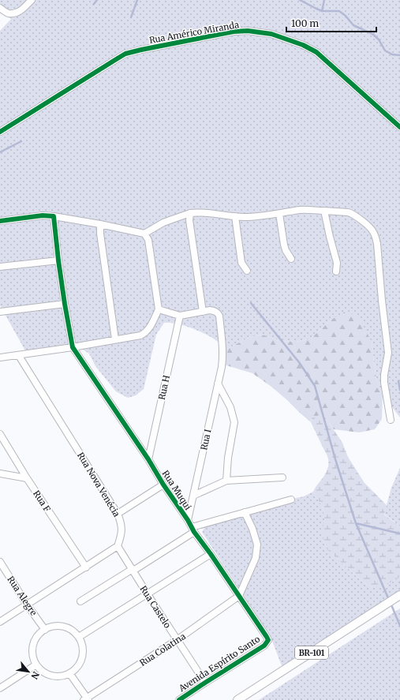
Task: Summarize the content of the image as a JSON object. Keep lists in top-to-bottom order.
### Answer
{
  "streets": {
    "main road": ["BR-101"],
    "street": [
      "Rua Américo Miranda",
      "Rua H",
      "Rua I",
      "Rua Nova Venécia",
      "Rua Muqui",
      "Rua F",
      "Rua Alegre",
      "Rua Castelo",
      "Rua Colatina",
      "Avenida Espírito Santo"
    ]
  },
  "crossings": [
    ["Rua H", "Rua Muqui"],
    ["Rua I", "Rua Muqui"],
    ["Rua Nova Venécia", "Rua Castelo"],
    ["Rua Muqui", "Rua Colatina"],
    ["Rua Muqui", "Avenida Espírito Santo"],
    ["Rua Castelo", "Rua Colatina"],
    ["Rua Castelo", "Avenida Espírito Santo"]
  ],
  "scale_bar": "100 m",
  "north": "bottom right"
}
